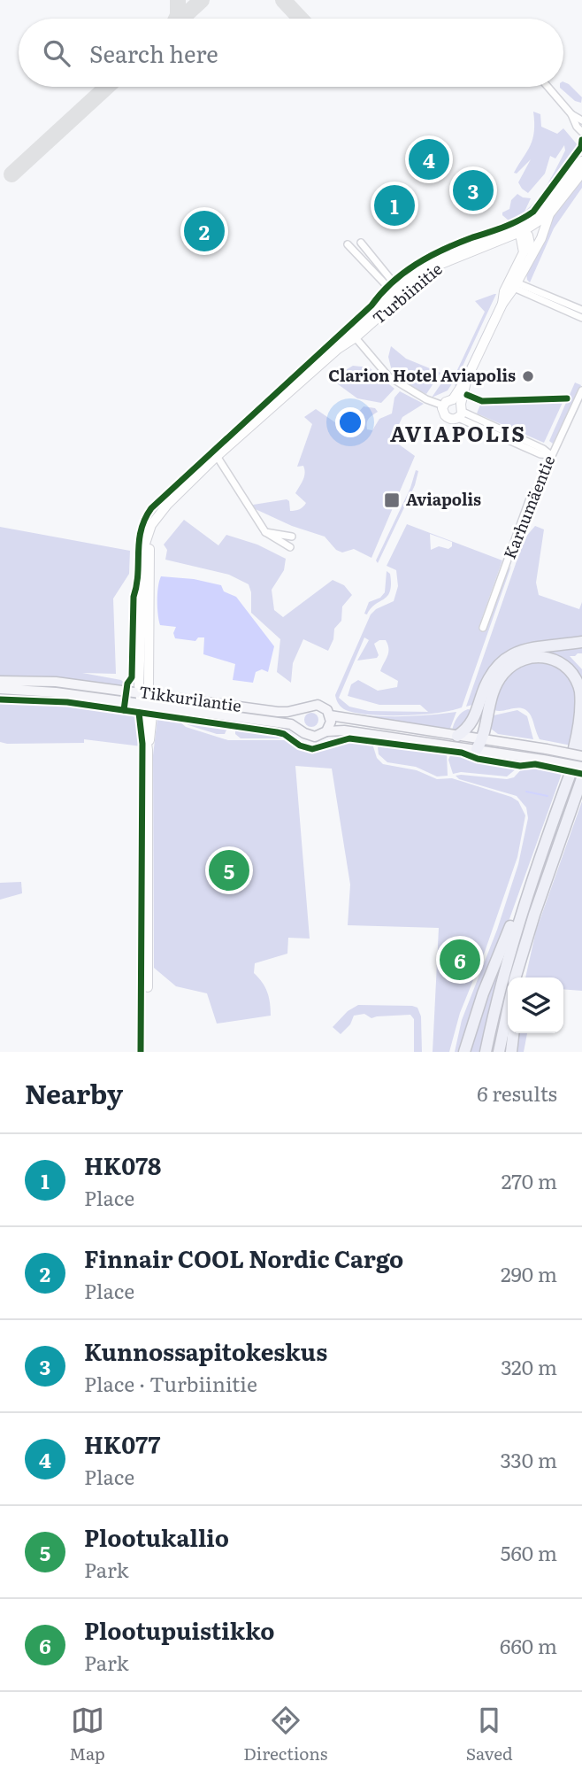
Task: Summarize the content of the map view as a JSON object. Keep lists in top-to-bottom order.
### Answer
{
  "streets": {
    "main road": ["Tikkurilantie"],
    "street": ["Turbiinitie", "Karhumäentie"]
  },
  "crossings": [
    ["Turbiinitie", "Tikkurilantie"]
  ],
  "districts": ["AVIAPOLIS"],
  "places": {
    "other": ["Clarion Hotel Aviapolis"],
    "transit": ["Aviapolis"]
  },
  "page": {
    "search": "Search here",
    "pins": [
      "4",
      "3",
      "1",
      "2",
      "5",
      "6"
    ],
    "heading": ["Nearby", "6 results"],
    "list": [
      {
        "mark": "1",
        "name": "HK078",
        "note": "Place",
        "value": "270 m"
      },
      {
        "mark": "2",
        "name": "Finnair COOL Nordic Cargo",
        "note": "Place",
        "value": "290 m"
      },
      {
        "mark": "3",
        "name": "Kunnossapitokeskus",
        "note": "Place · Turbiinitie",
        "value": "320 m"
      },
      {
        "mark": "4",
        "name": "HK077",
        "note": "Place",
        "value": "330 m"
      },
      {
        "mark": "5",
        "name": "Plootukallio",
        "note": "Park",
        "value": "560 m"
      },
      {
        "mark": "6",
        "name": "Plootupuistikko",
        "note": "Park",
        "value": "660 m"
      }
    ],
    "nav": ["Map", "Directions", "Saved"]
  }
}
